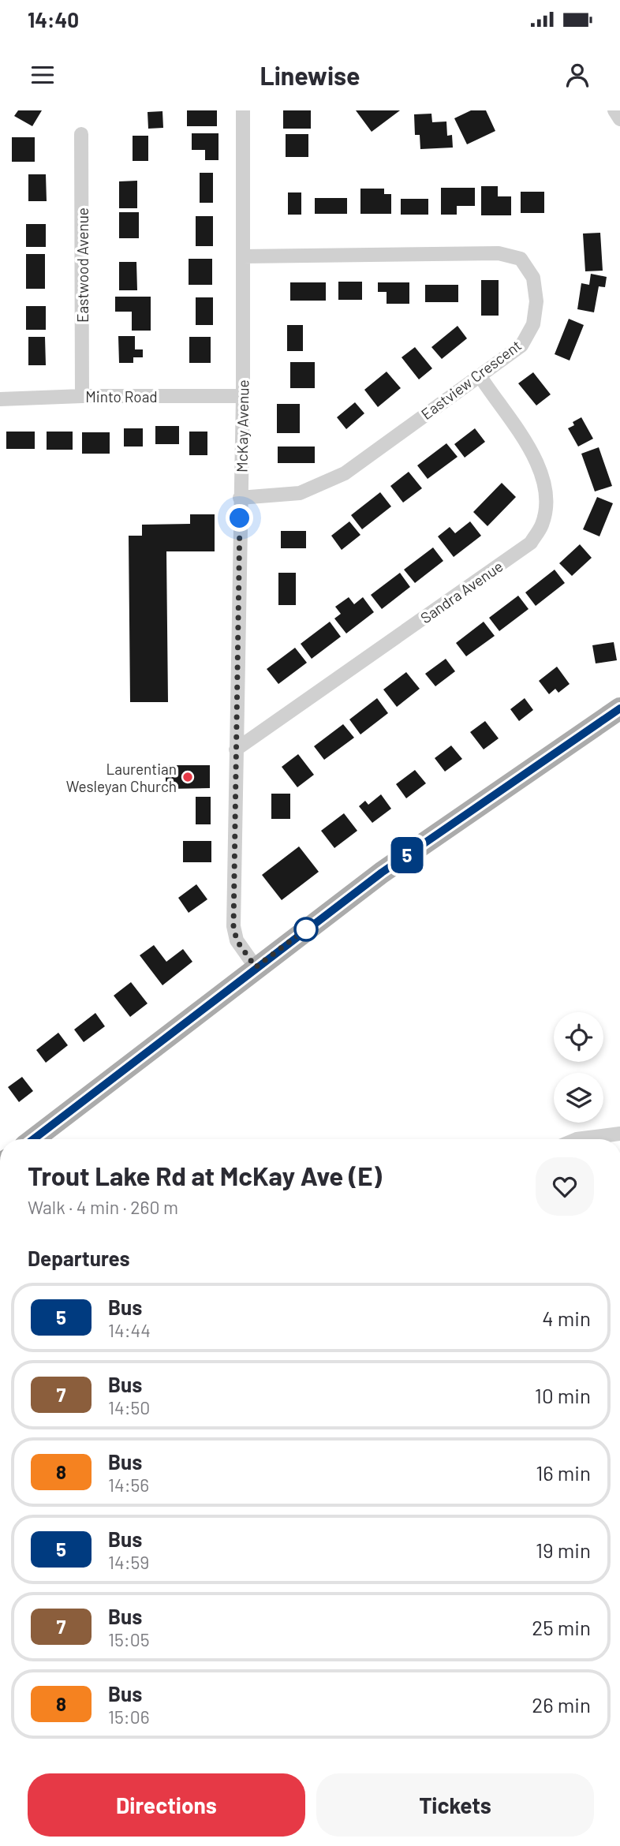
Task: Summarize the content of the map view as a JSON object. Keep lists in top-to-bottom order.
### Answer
{
  "streets": {
    "street": [
      "Eastwood Avenue",
      "Eastview Crescent",
      "Minto Road",
      "McKay Avenue",
      "Sandra Avenue"
    ]
  },
  "crossings": [
    ["Eastwood Avenue", "Minto Road"],
    ["Eastview Crescent", "McKay Avenue"],
    ["Eastview Crescent", "Sandra Avenue"],
    ["Minto Road", "McKay Avenue"],
    ["McKay Avenue", "Sandra Avenue"]
  ],
  "places": ["Laurentian Wesleyan Church"],
  "lines": ["bus line 5"],
  "page": {
    "status": "14:40",
    "header": "Linewise",
    "on_map": "5",
    "heading": [
      ["Trout Lake Rd at McKay Ave (E)", "Walk · 4 min · 260 m"],
      "Departures"
    ],
    "list": [
      {
        "mark": "5",
        "name": "Bus",
        "note": "14:44",
        "value": "4 min"
      },
      {
        "mark": "7",
        "name": "Bus",
        "note": "14:50",
        "value": "10 min"
      },
      {
        "mark": "8",
        "name": "Bus",
        "note": "14:56",
        "value": "16 min"
      },
      {
        "mark": "5",
        "name": "Bus",
        "note": "14:59",
        "value": "19 min"
      },
      {
        "mark": "7",
        "name": "Bus",
        "note": "15:05",
        "value": "25 min"
      },
      {
        "mark": "8",
        "name": "Bus",
        "note": "15:06",
        "value": "26 min"
      }
    ],
    "buttons": ["Directions", "Tickets"]
  }
}
